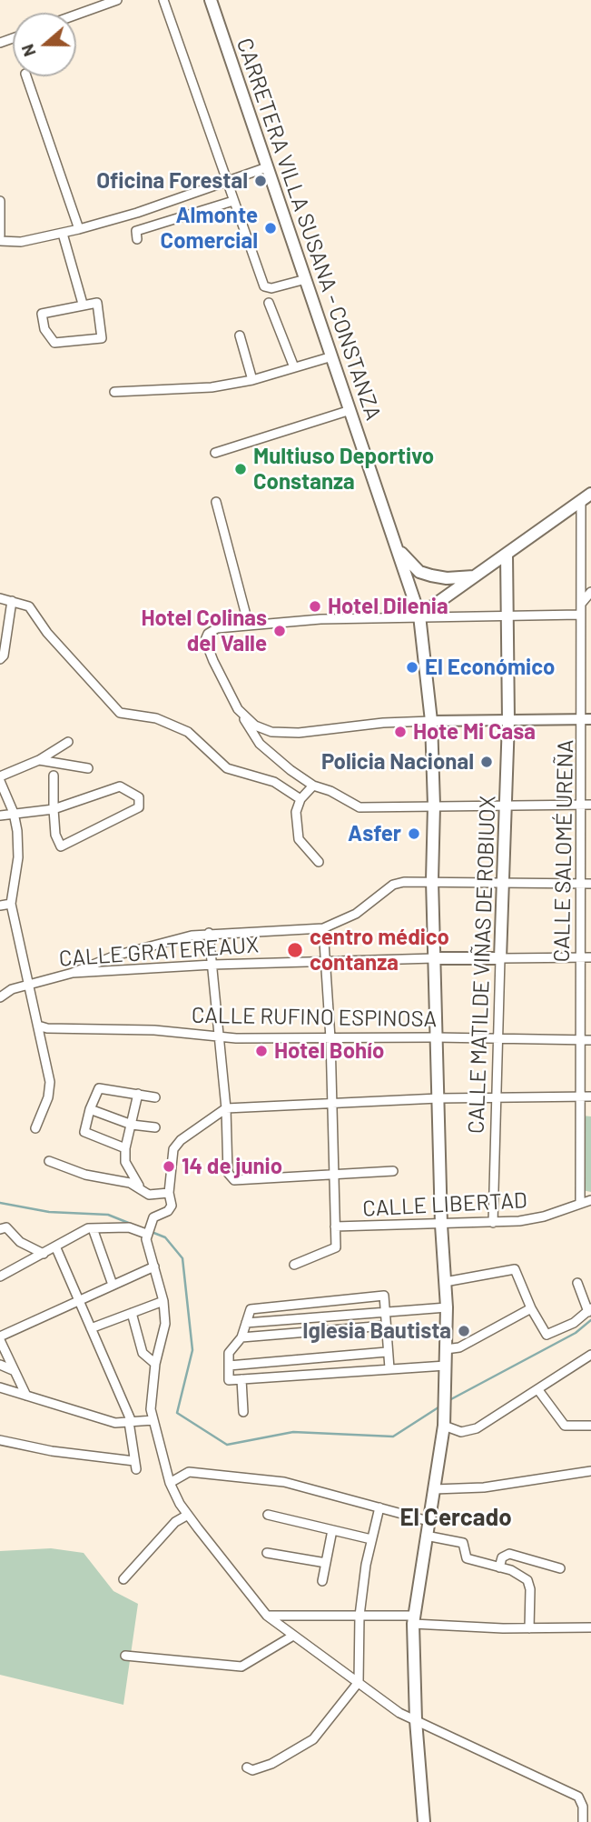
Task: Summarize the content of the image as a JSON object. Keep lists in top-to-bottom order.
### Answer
{
  "streets": {
    "main road": ["CARRETERA VILLA SUSANA - CONSTANZA", "CALLE GRATEREAUX", "CALLE MATILDE VIÑAS DE ROBIUOX"],
    "street": ["CALLE SALOMÉ UREÑA", "CALLE RUFINO ESPINOSA", "CALLE LIBERTAD"]
  },
  "crossings": [
    ["CARRETERA VILLA SUSANA - CONSTANZA", "CALLE GRATEREAUX"],
    ["CARRETERA VILLA SUSANA - CONSTANZA", "CALLE RUFINO ESPINOSA"],
    ["CARRETERA VILLA SUSANA - CONSTANZA", "CALLE LIBERTAD"],
    ["CALLE SALOMÉ UREÑA", "CALLE GRATEREAUX"],
    ["CALLE SALOMÉ UREÑA", "CALLE RUFINO ESPINOSA"],
    ["CALLE SALOMÉ UREÑA", "CALLE LIBERTAD"],
    ["CALLE GRATEREAUX", "CALLE MATILDE VIÑAS DE ROBIUOX"],
    ["CALLE MATILDE VIÑAS DE ROBIUOX", "CALLE RUFINO ESPINOSA"],
    ["CALLE MATILDE VIÑAS DE ROBIUOX", "CALLE LIBERTAD"]
  ],
  "districts": ["El Cercado"],
  "places": [
    "Oficina Forestal",
    "Almonte Comercial",
    "Multiuso Deportivo Constanza",
    "Hotel Dilenia",
    "Hotel Colinas del Valle",
    "El Económico",
    "Hote Mi Casa",
    "Policia Nacional",
    "Asfer",
    "centro médico contanza",
    "Hotel Bohío",
    "14 de junio",
    "Iglesia Bautista"
  ],
  "north": "left"
}
